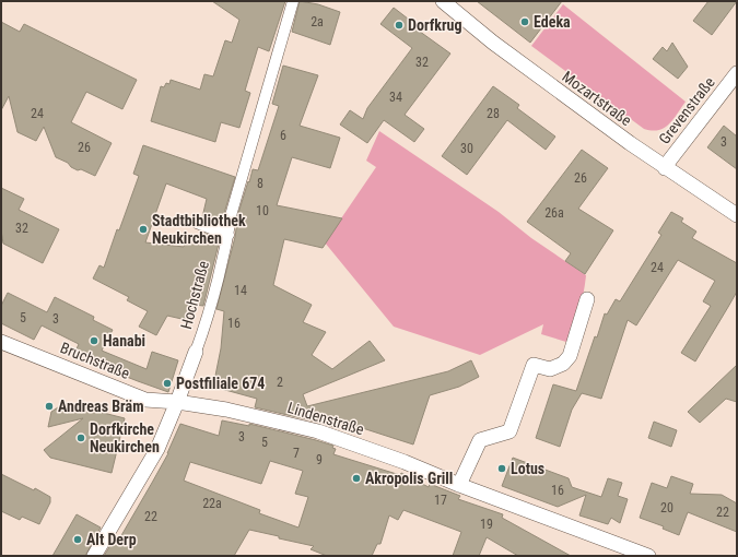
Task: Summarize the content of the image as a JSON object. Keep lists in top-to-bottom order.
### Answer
{
  "streets": {
    "street": [
      "Mozartstraße",
      "Grevenstraße",
      "Hochstraße",
      "Bruchstraße",
      "Lindenstraße"
    ]
  },
  "crossings": [
    ["Mozartstraße", "Grevenstraße"],
    ["Hochstraße", "Bruchstraße"],
    ["Hochstraße", "Lindenstraße"],
    ["Bruchstraße", "Lindenstraße"]
  ],
  "places": [
    "Edeka",
    "Dorfkrug",
    "Stadtbibliothek Neukirchen",
    "Hanabi",
    "Postfiliale 674",
    "Andreas Bräm",
    "Dorfkirche Neukirchen",
    "Lotus",
    "Akropolis Grill",
    "Alt Derp"
  ],
  "house_numbers": [
    "2a",
    "32",
    "34",
    "24",
    "28",
    "6",
    "3",
    "26",
    "30",
    "26",
    "8",
    "10",
    "26a",
    "32",
    "24",
    "14",
    "5",
    "3",
    "16",
    "2",
    "3",
    "5",
    "7",
    "9",
    "16",
    "17",
    "22a",
    "20",
    "22",
    "22",
    "19"
  ]
}
